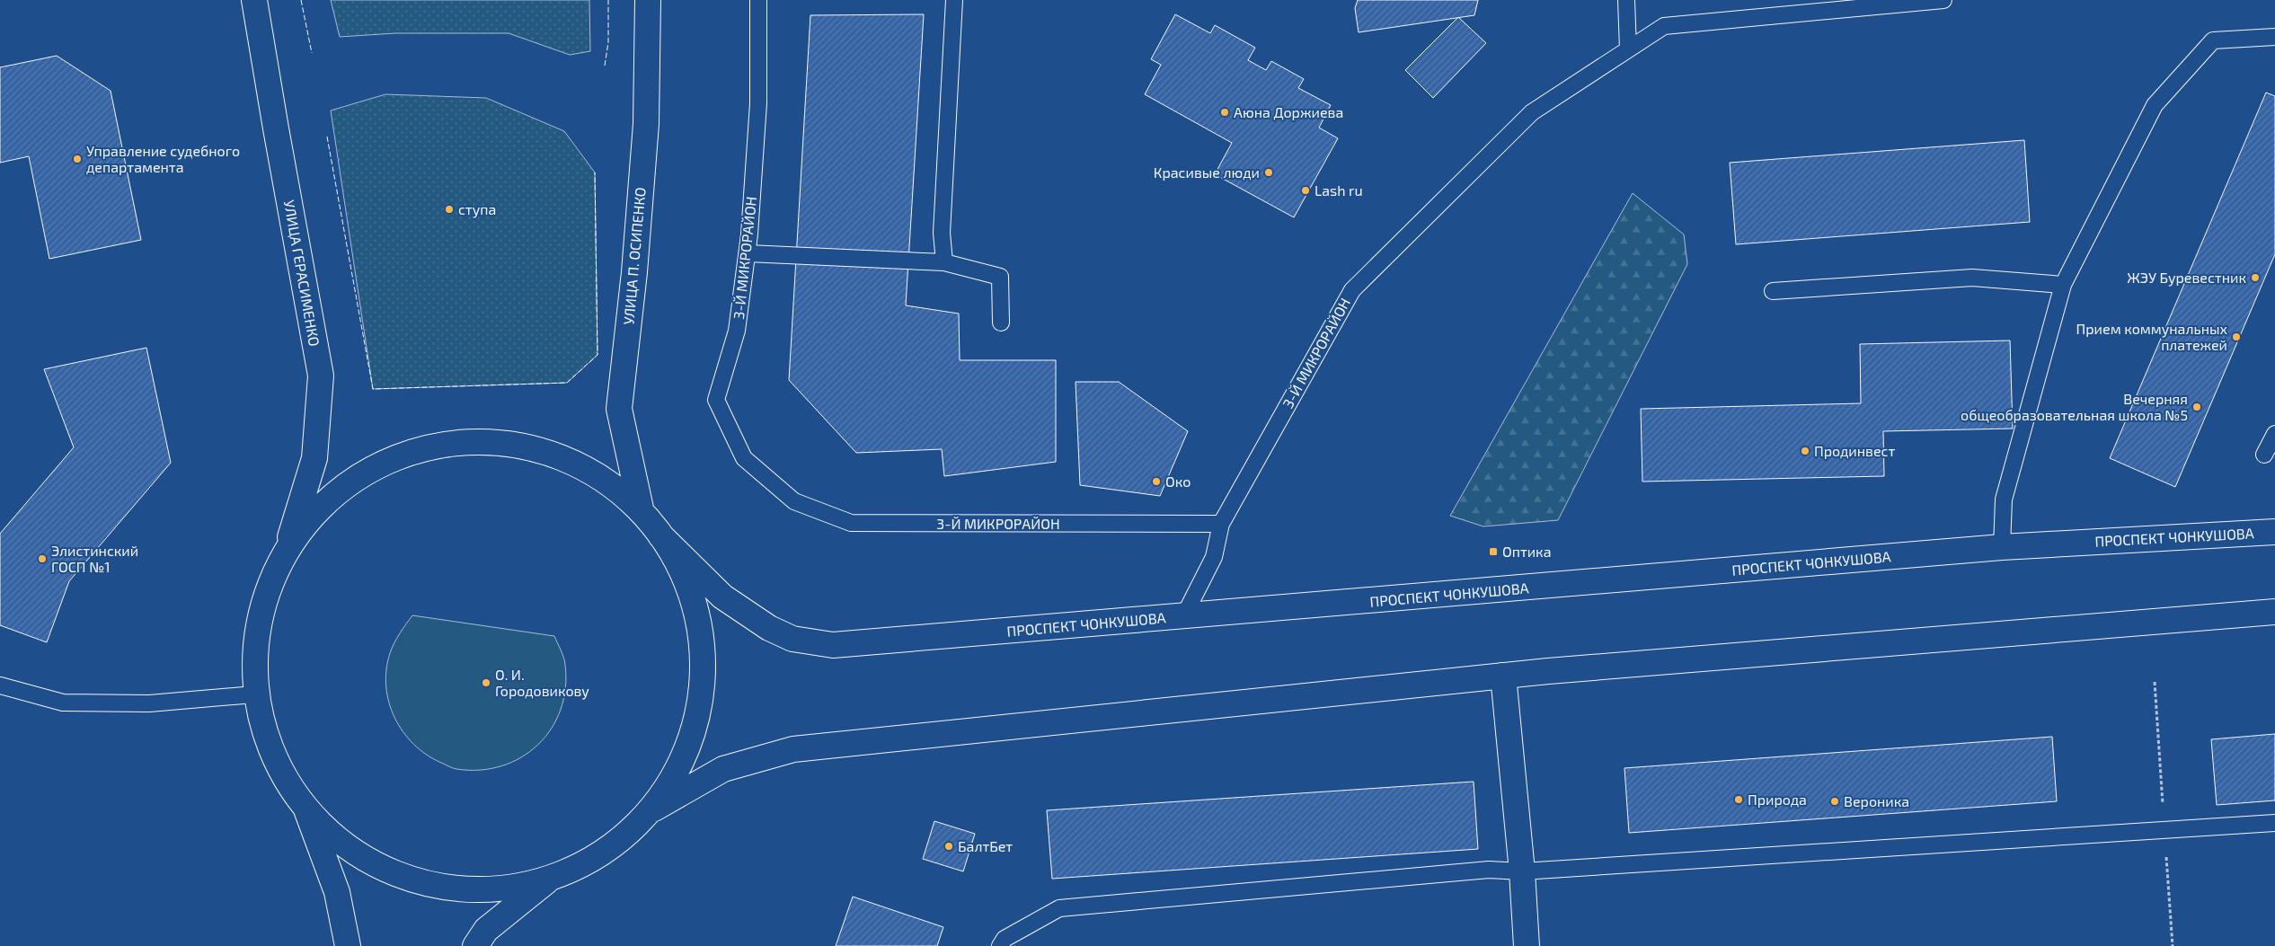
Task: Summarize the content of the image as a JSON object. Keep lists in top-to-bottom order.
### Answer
{
  "streets": {
    "main road": ["УЛИЦА П. ОСИПЕНКО", "УЛИЦА ГЕРАСИМЕНКО", "ПРОСПЕКТ ЧОНКУШОВА"],
    "lane": ["3-Й МИКРОРАЙОН"]
  },
  "places": {
    "other": [
      "Аюна Доржиева",
      "Управление судебного департамента",
      "Красивые люди",
      "Lash ru",
      "ступа",
      "ЖЭУ Буревестник",
      "Прием коммунальных платежей",
      "Вечерняя общеобразовательная школа №5",
      "Продинвест",
      "Око",
      "Элистинский ГОСП №1",
      "О. И. Городовикову",
      "Природа",
      "Вероника",
      "БалтБет"
    ],
    "transit": ["Оптика"]
  }
}
